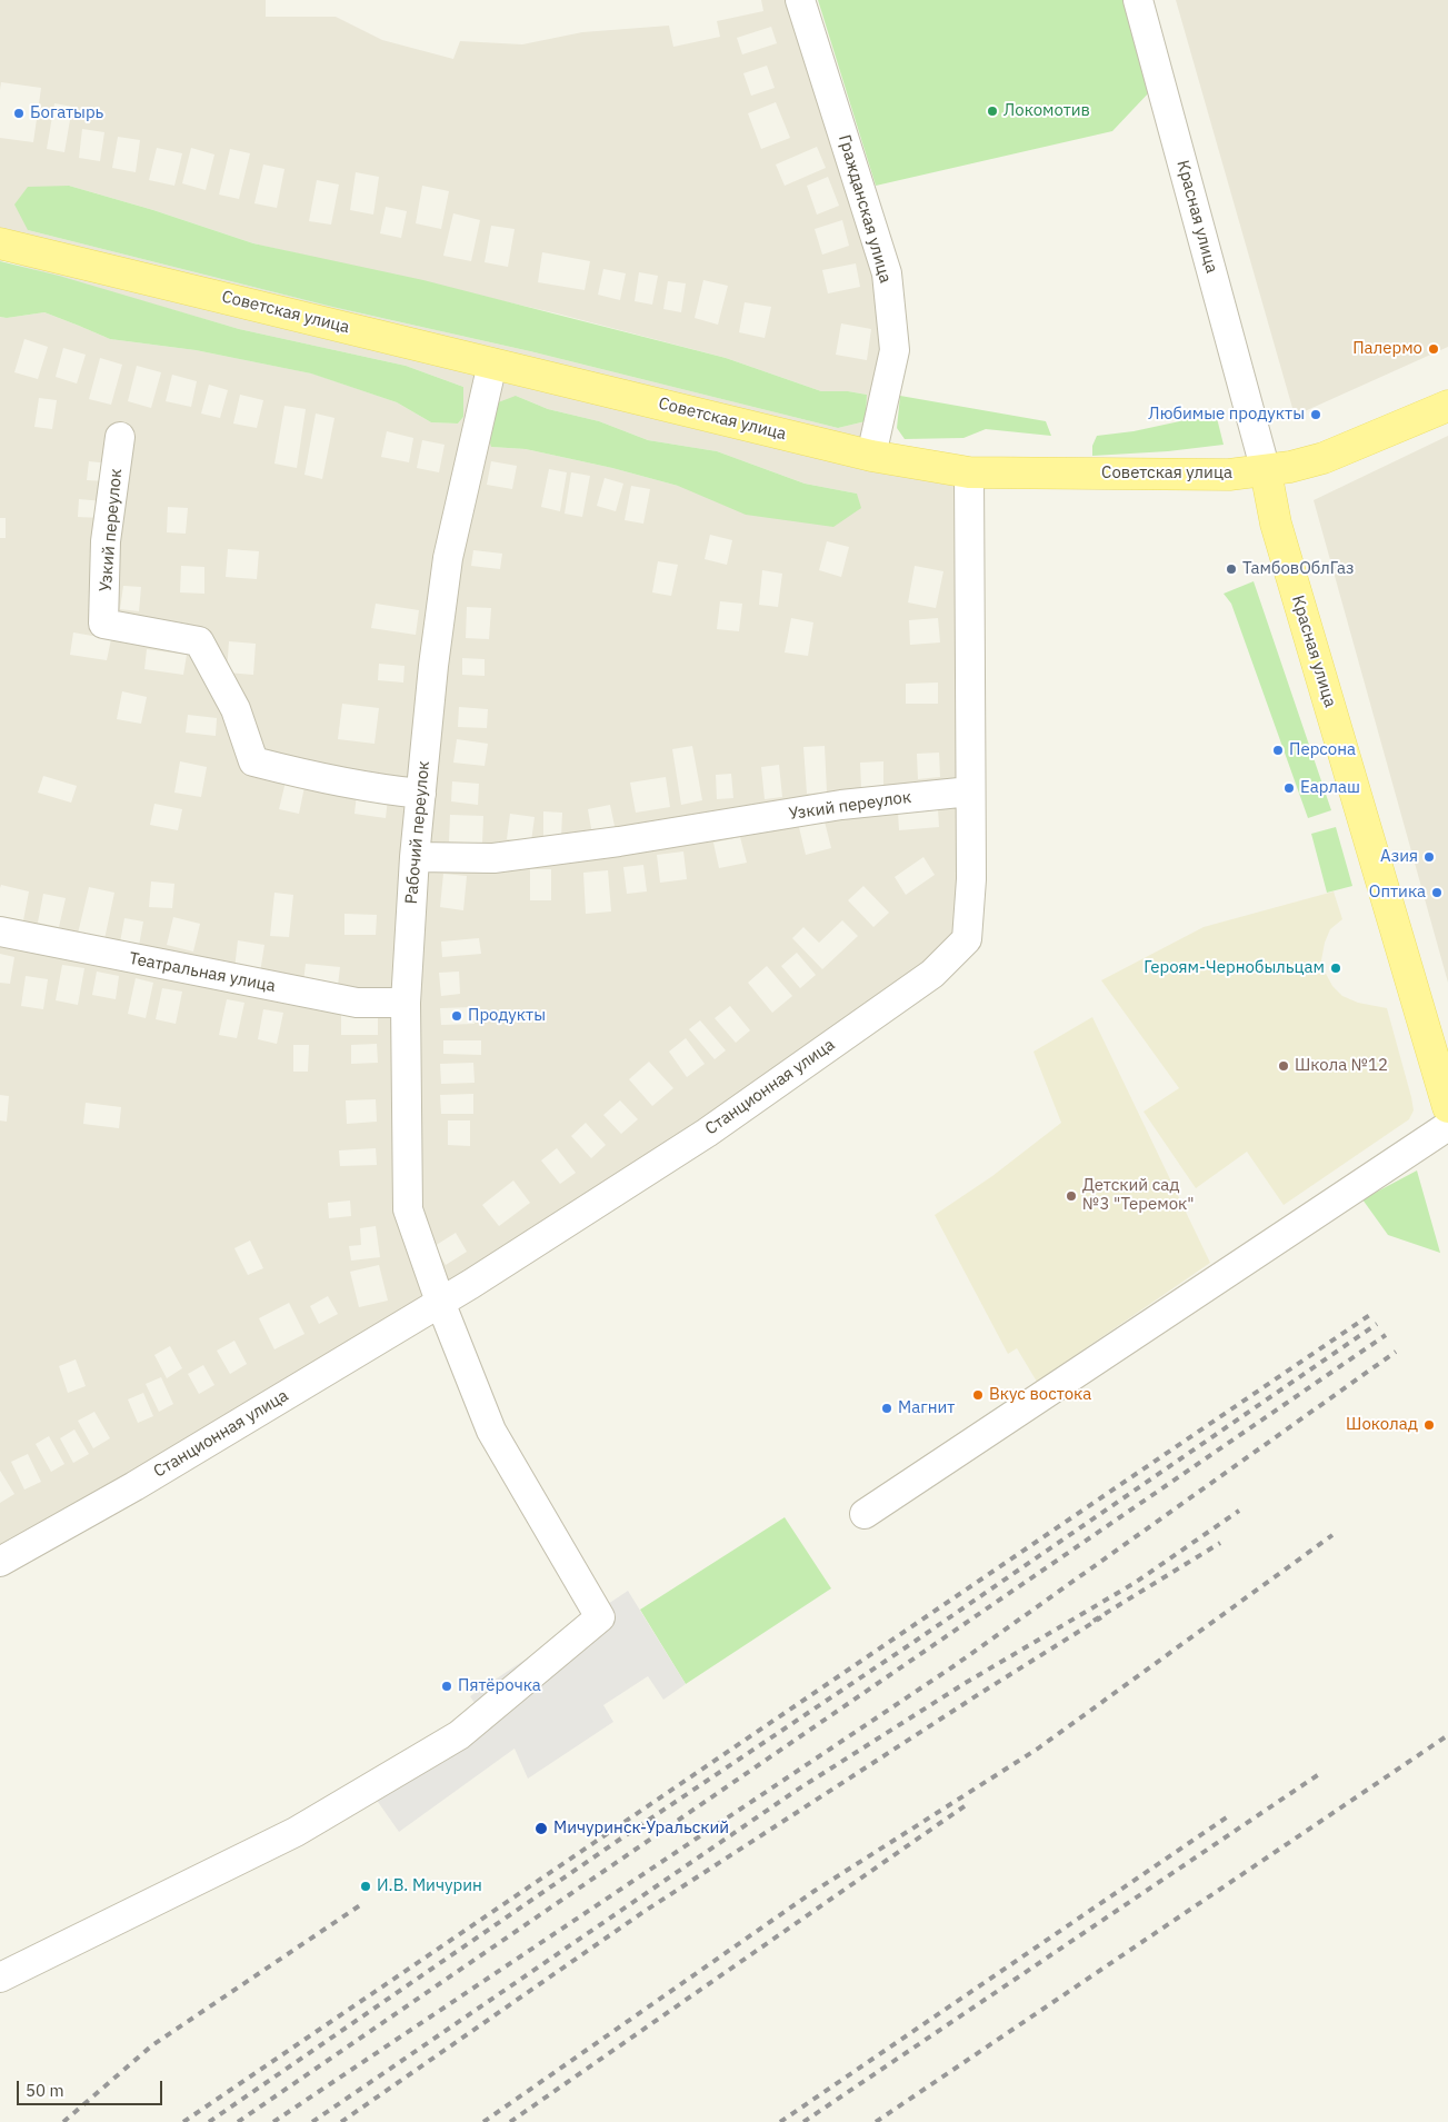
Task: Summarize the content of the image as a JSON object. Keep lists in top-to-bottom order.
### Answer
{
  "streets": {
    "main road": ["Красная улица", "Советская улица"],
    "street": [
      "Гражданская улица",
      "Узкий переулок",
      "Рабочий переулок",
      "Театральная улица",
      "Станционная улица"
    ]
  },
  "crossings": [
    ["Гражданская улица", "Советская улица"],
    ["Красная улица", "Советская улица"],
    ["Советская улица", "Рабочий переулок"],
    ["Узкий переулок", "Рабочий переулок"],
    ["Узкий переулок", "Станционная улица"],
    ["Рабочий переулок", "Театральная улица"],
    ["Рабочий переулок", "Станционная улица"]
  ],
  "places": [
    "Локомотив",
    "Богатырь",
    "Палермо",
    "Любимые продукты",
    "ТамбовОблГаз",
    "Персона",
    "Еарлаш",
    "Азия",
    "Оптика",
    "Героям-Чернобыльцам",
    "Продукты",
    "Школа №12",
    "Детский сад №3 \"Теремок\"",
    "Вкус востока",
    "Магнит",
    "Шоколад",
    "Пятёрочка",
    "Мичуринск-Уральский",
    "И.В. Мичурин"
  ],
  "scale_bar": "50 m"
}
